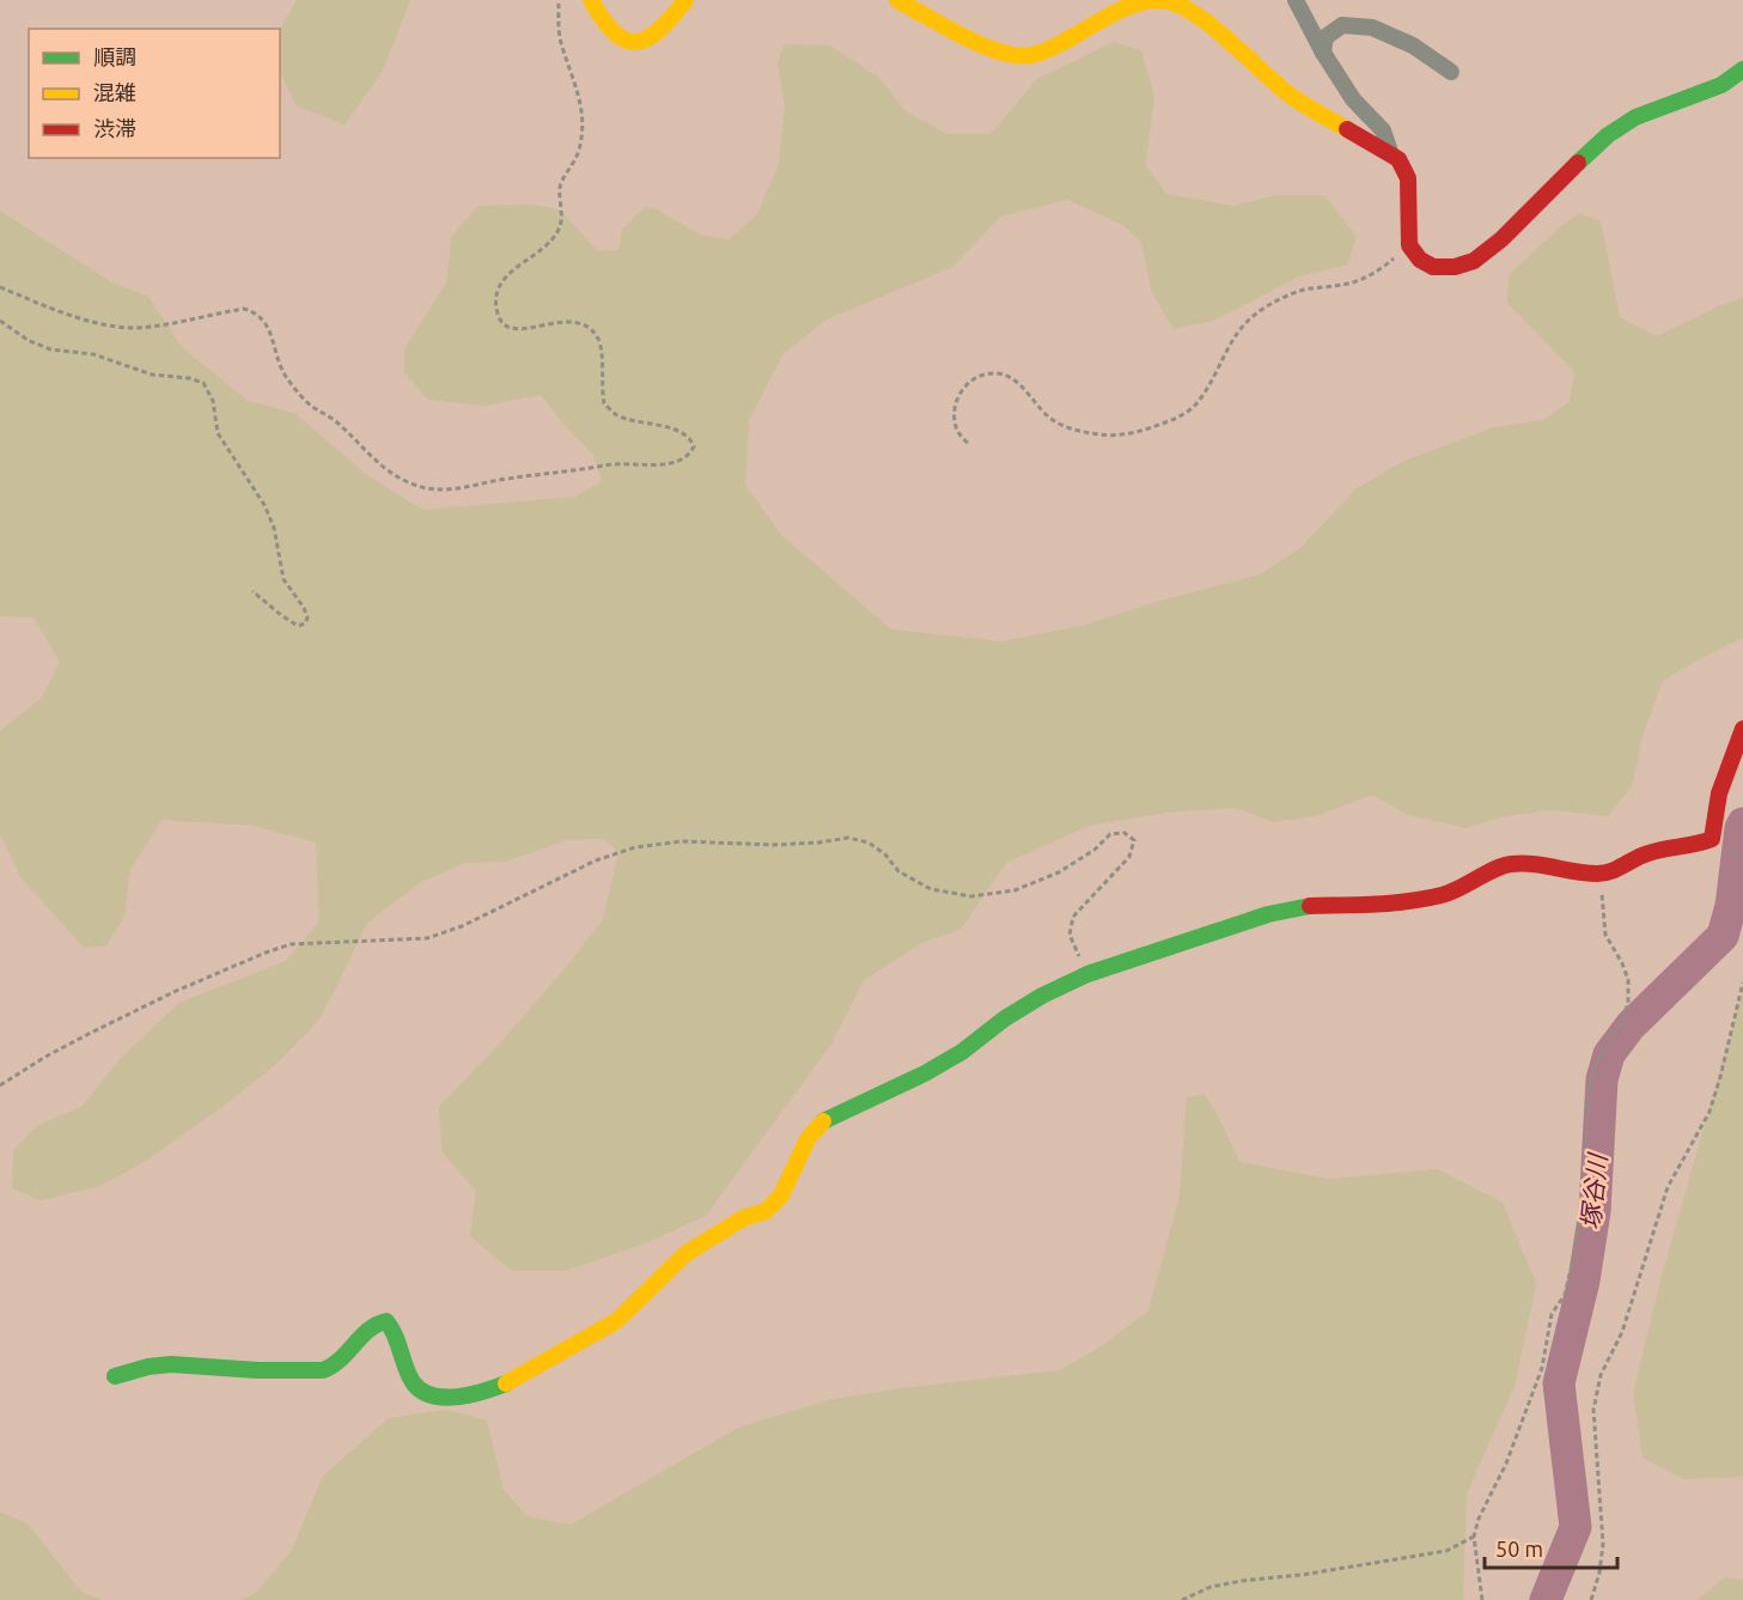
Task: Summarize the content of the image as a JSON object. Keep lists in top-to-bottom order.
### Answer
{
  "water": ["塚谷川"],
  "legend": ["順調", "混雑", "渋滞"],
  "scale_bar": "50 m"
}
